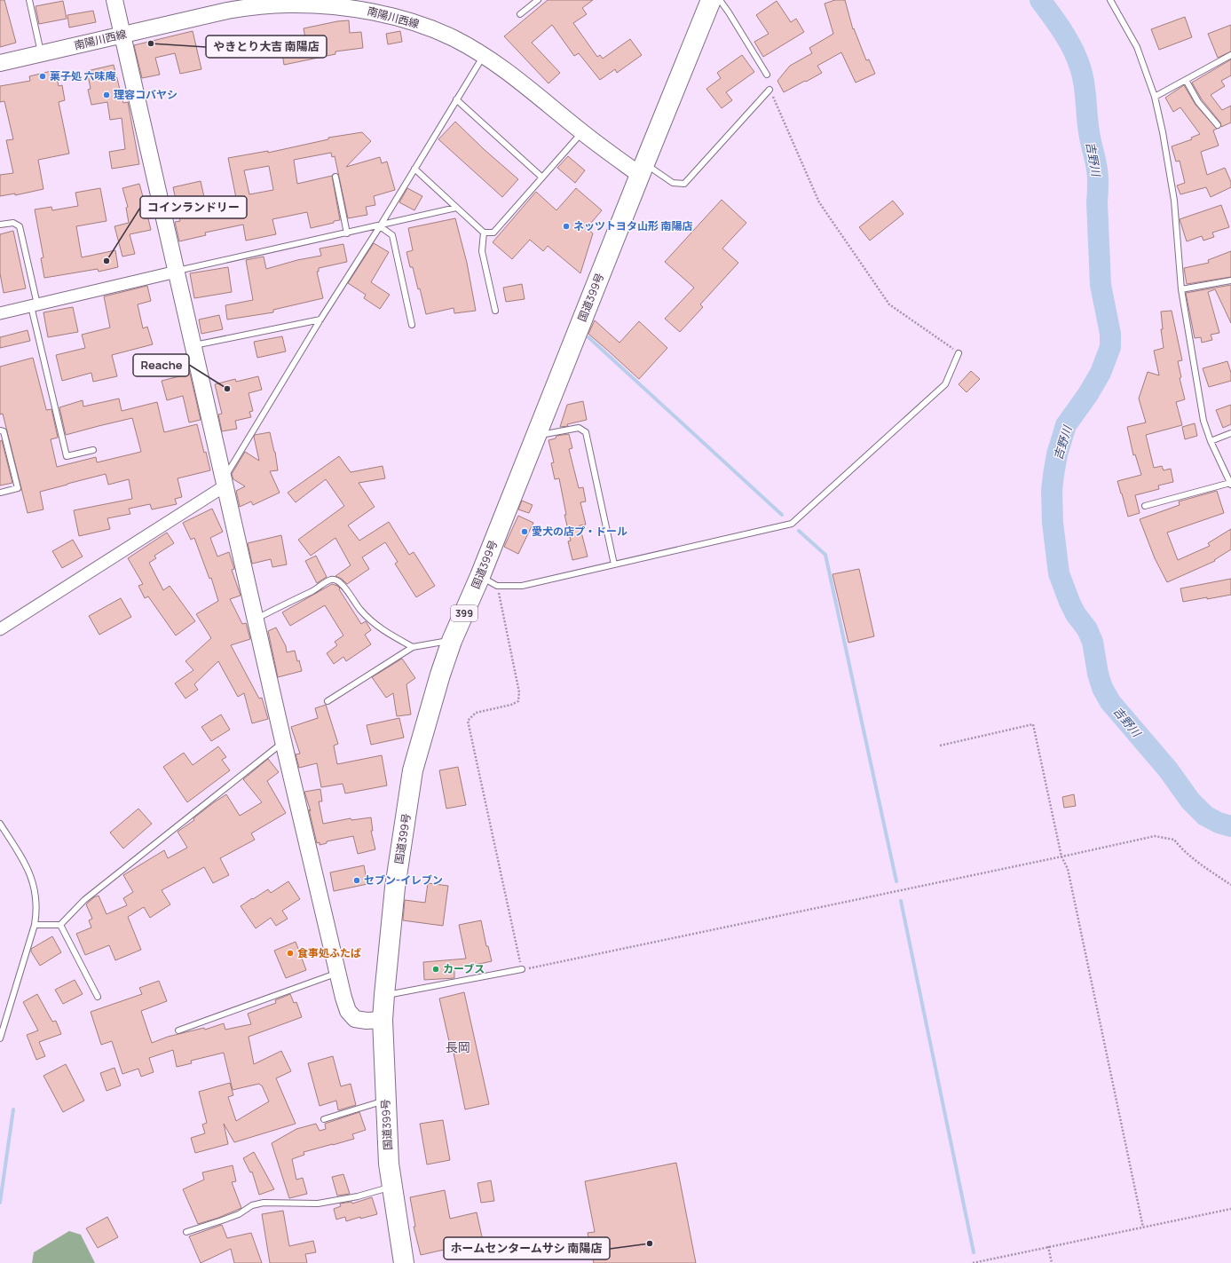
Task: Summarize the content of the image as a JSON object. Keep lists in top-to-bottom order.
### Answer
{
  "streets": {
    "highway": ["国道399号", "399"],
    "street": ["南陽川西線"]
  },
  "crossings": [
    ["南陽川西線", "国道399号"]
  ],
  "districts": ["長岡"],
  "water": ["吉野川"],
  "places": [
    "やきとり大吉 南陽店",
    "菓子処 六味庵",
    "理容コバヤシ",
    "ネッツトヨタ山形 南陽店",
    "コインランドリー",
    "Reache",
    "愛犬の店プ・ドール",
    "セブン-イレブン",
    "食事処ふたば",
    "カーブス",
    "ホームセンタームサシ 南陽店"
  ]
}
